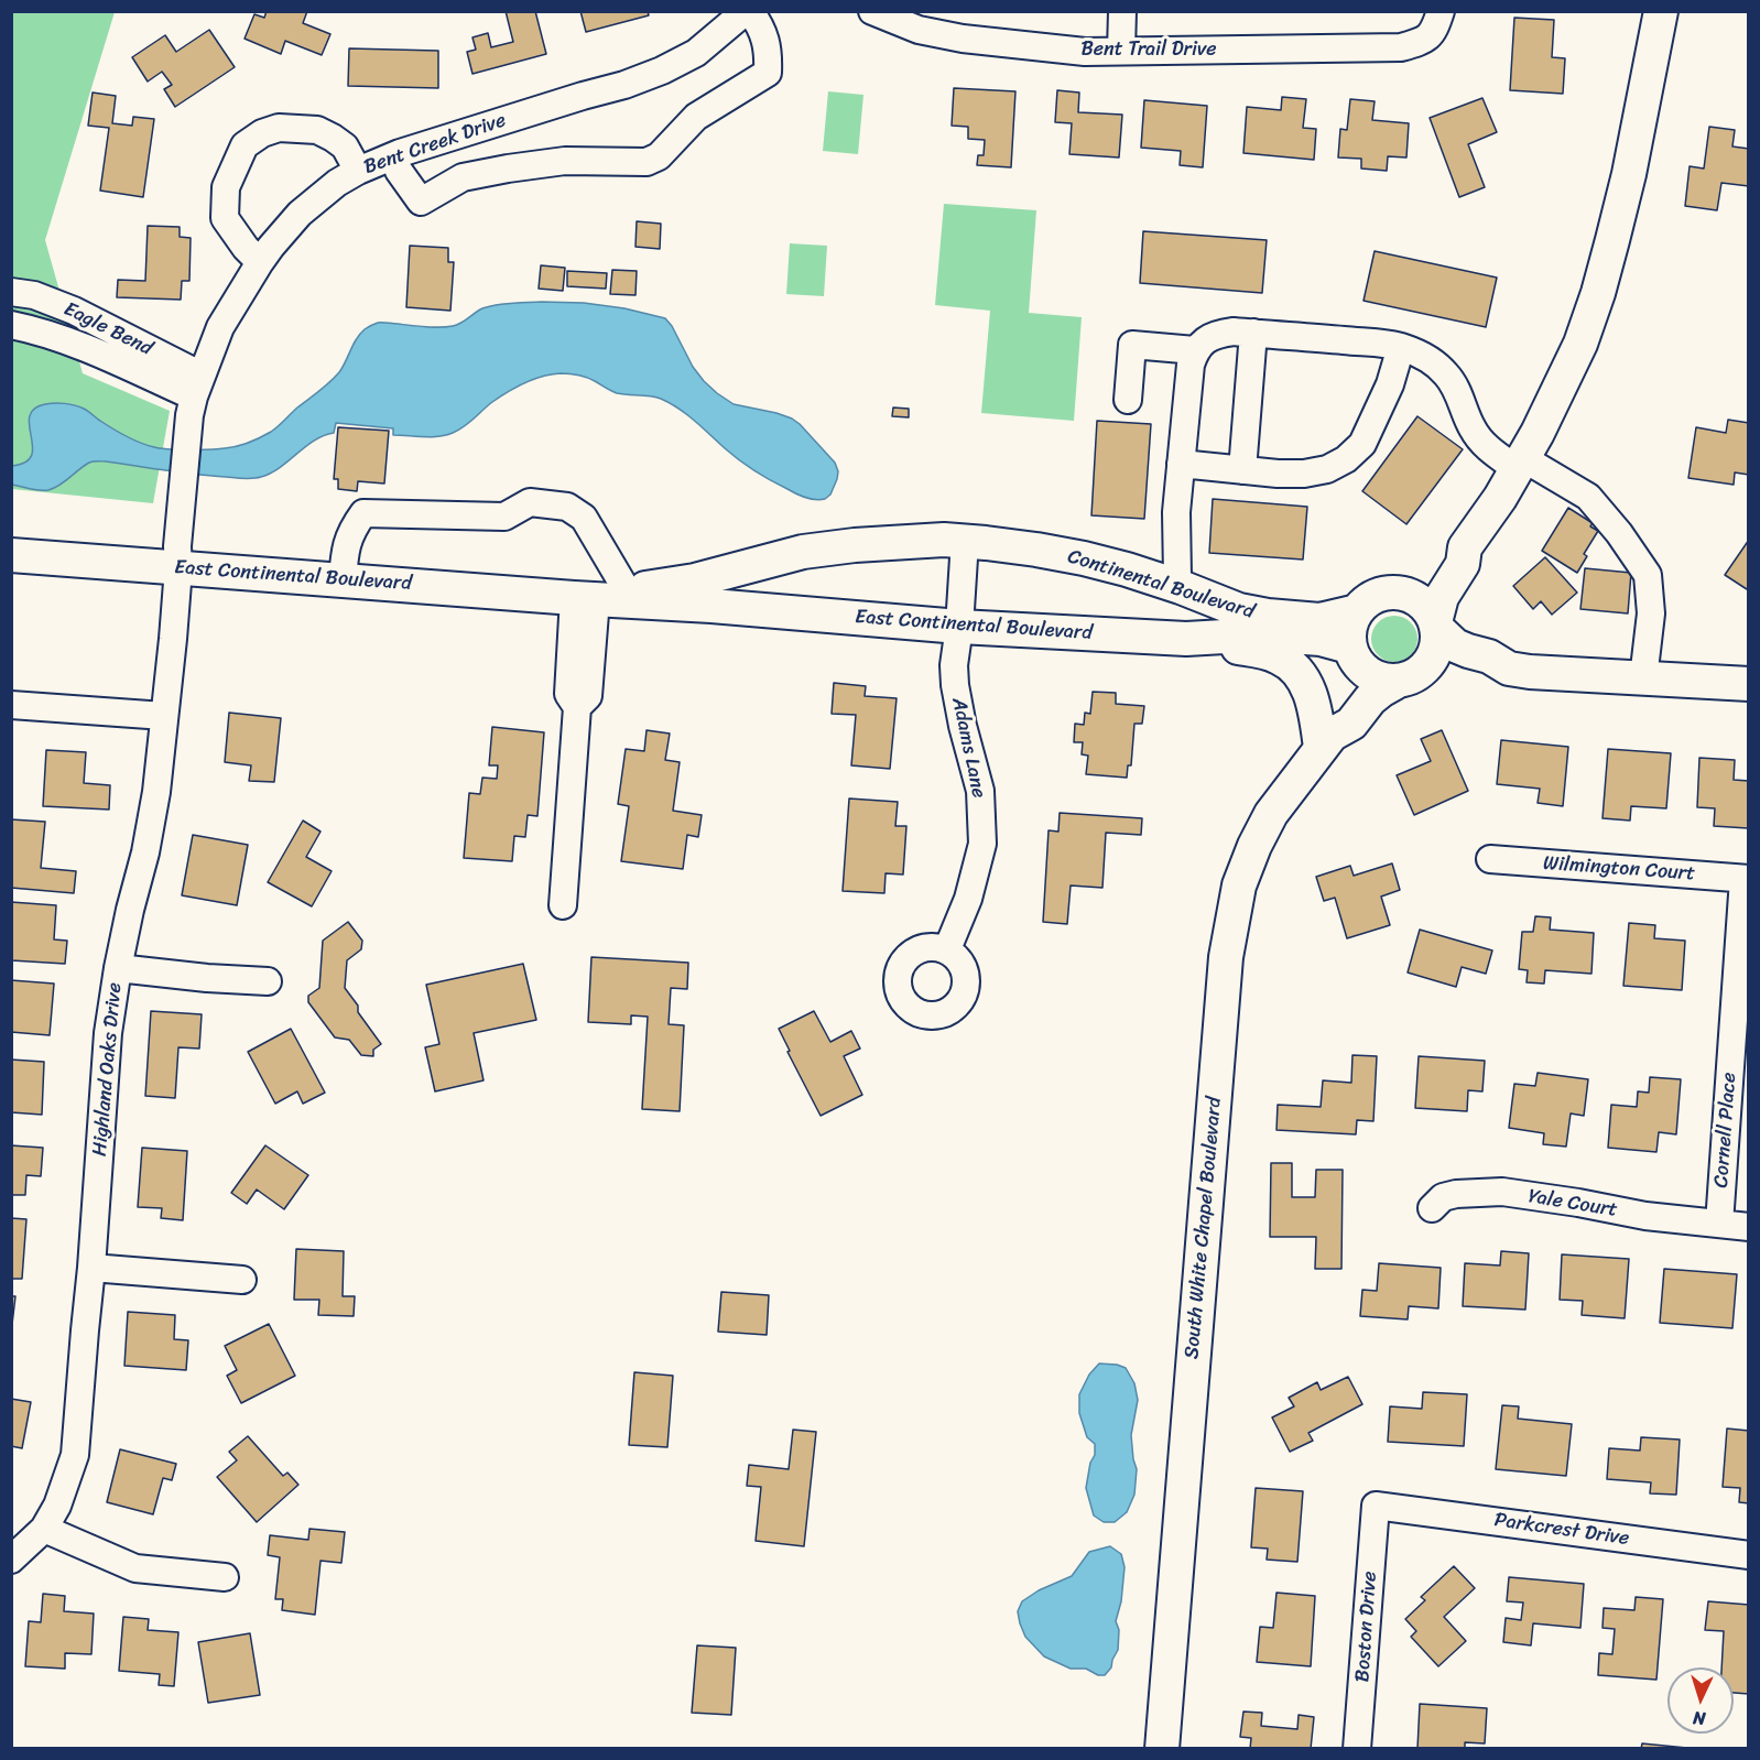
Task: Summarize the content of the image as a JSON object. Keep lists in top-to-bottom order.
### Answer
{
  "streets": {
    "main road": ["East Continental Boulevard", "Continental Boulevard", "South White Chapel Boulevard"],
    "street": [
      "Bent Trail Drive",
      "Bent Creek Drive",
      "Eagle Bend",
      "Adams Lane",
      "Wilmington Court",
      "Highland Oaks Drive",
      "Cornell Place",
      "Yale Court",
      "Parkcrest Drive",
      "Boston Drive"
    ]
  },
  "crossings": [
    ["Bent Creek Drive", "Eagle Bend"],
    ["Bent Creek Drive", "East Continental Boulevard"],
    ["Bent Creek Drive", "Highland Oaks Drive"],
    ["East Continental Boulevard", "Continental Boulevard"],
    ["East Continental Boulevard", "Adams Lane"],
    ["East Continental Boulevard", "Highland Oaks Drive"],
    ["East Continental Boulevard", "South White Chapel Boulevard"],
    ["Continental Boulevard", "Adams Lane"],
    ["Continental Boulevard", "South White Chapel Boulevard"],
    ["Wilmington Court", "Cornell Place"],
    ["Cornell Place", "Yale Court"],
    ["Parkcrest Drive", "Boston Drive"]
  ],
  "north": "bottom"
}
